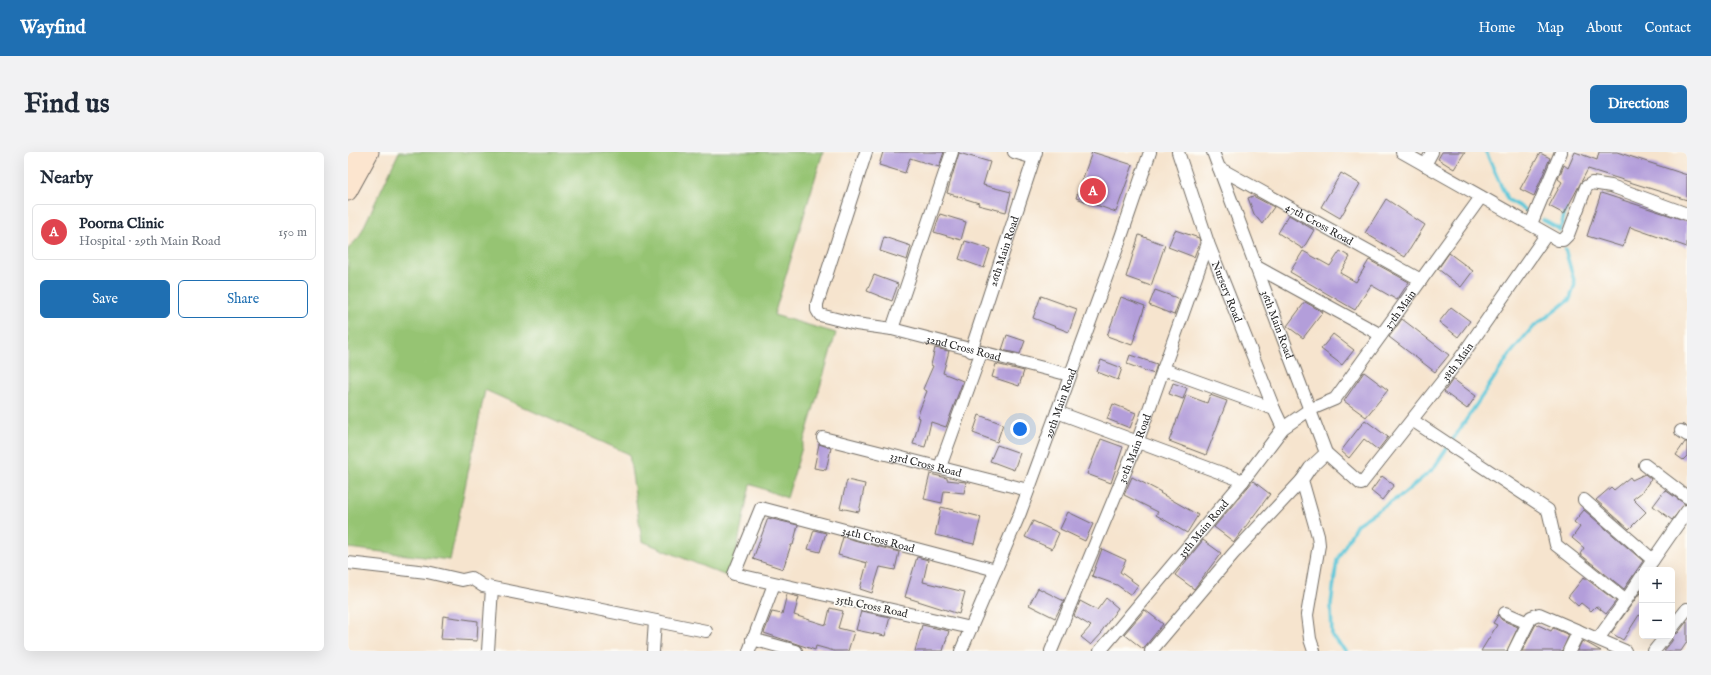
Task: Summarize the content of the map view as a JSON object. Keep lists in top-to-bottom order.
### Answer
{
  "streets": {
    "street": [
      "47th Cross Road",
      "26th Main Road",
      "Nursery Road",
      "37th Main",
      "36th Main Road",
      "32nd Cross Road",
      "38th Main",
      "29th Main Road",
      "30th Main Road",
      "33rd Cross Road",
      "35th Main Road",
      "34th Cross Road",
      "35th Cross Road"
    ]
  },
  "crossings": [
    ["47th Cross Road", "37th Main"],
    ["47th Cross Road", "36th Main Road"],
    ["26th Main Road", "32nd Cross Road"],
    ["26th Main Road", "33rd Cross Road"],
    ["Nursery Road", "30th Main Road"],
    ["Nursery Road", "35th Main Road"],
    ["37th Main", "36th Main Road"],
    ["37th Main", "35th Main Road"],
    ["36th Main Road", "38th Main"],
    ["36th Main Road", "35th Main Road"],
    ["32nd Cross Road", "29th Main Road"],
    ["29th Main Road", "33rd Cross Road"],
    ["29th Main Road", "34th Cross Road"],
    ["29th Main Road", "35th Cross Road"],
    ["34th Cross Road", "35th Cross Road"]
  ],
  "page": {
    "header": "Wayfind",
    "nav": [
      "Home",
      "Map",
      "About",
      "Contact"
    ],
    "buttons": [
      "Directions",
      ["Save", "Share"]
    ],
    "title": "Find us",
    "heading": "Nearby",
    "pins": "A",
    "list": [
      {
        "mark": "A",
        "name": "Poorna Clinic",
        "note": "Hospital · 29th Main Road",
        "value": "150 m"
      }
    ],
    "map_buttons": ["+", "−"]
  }
}
